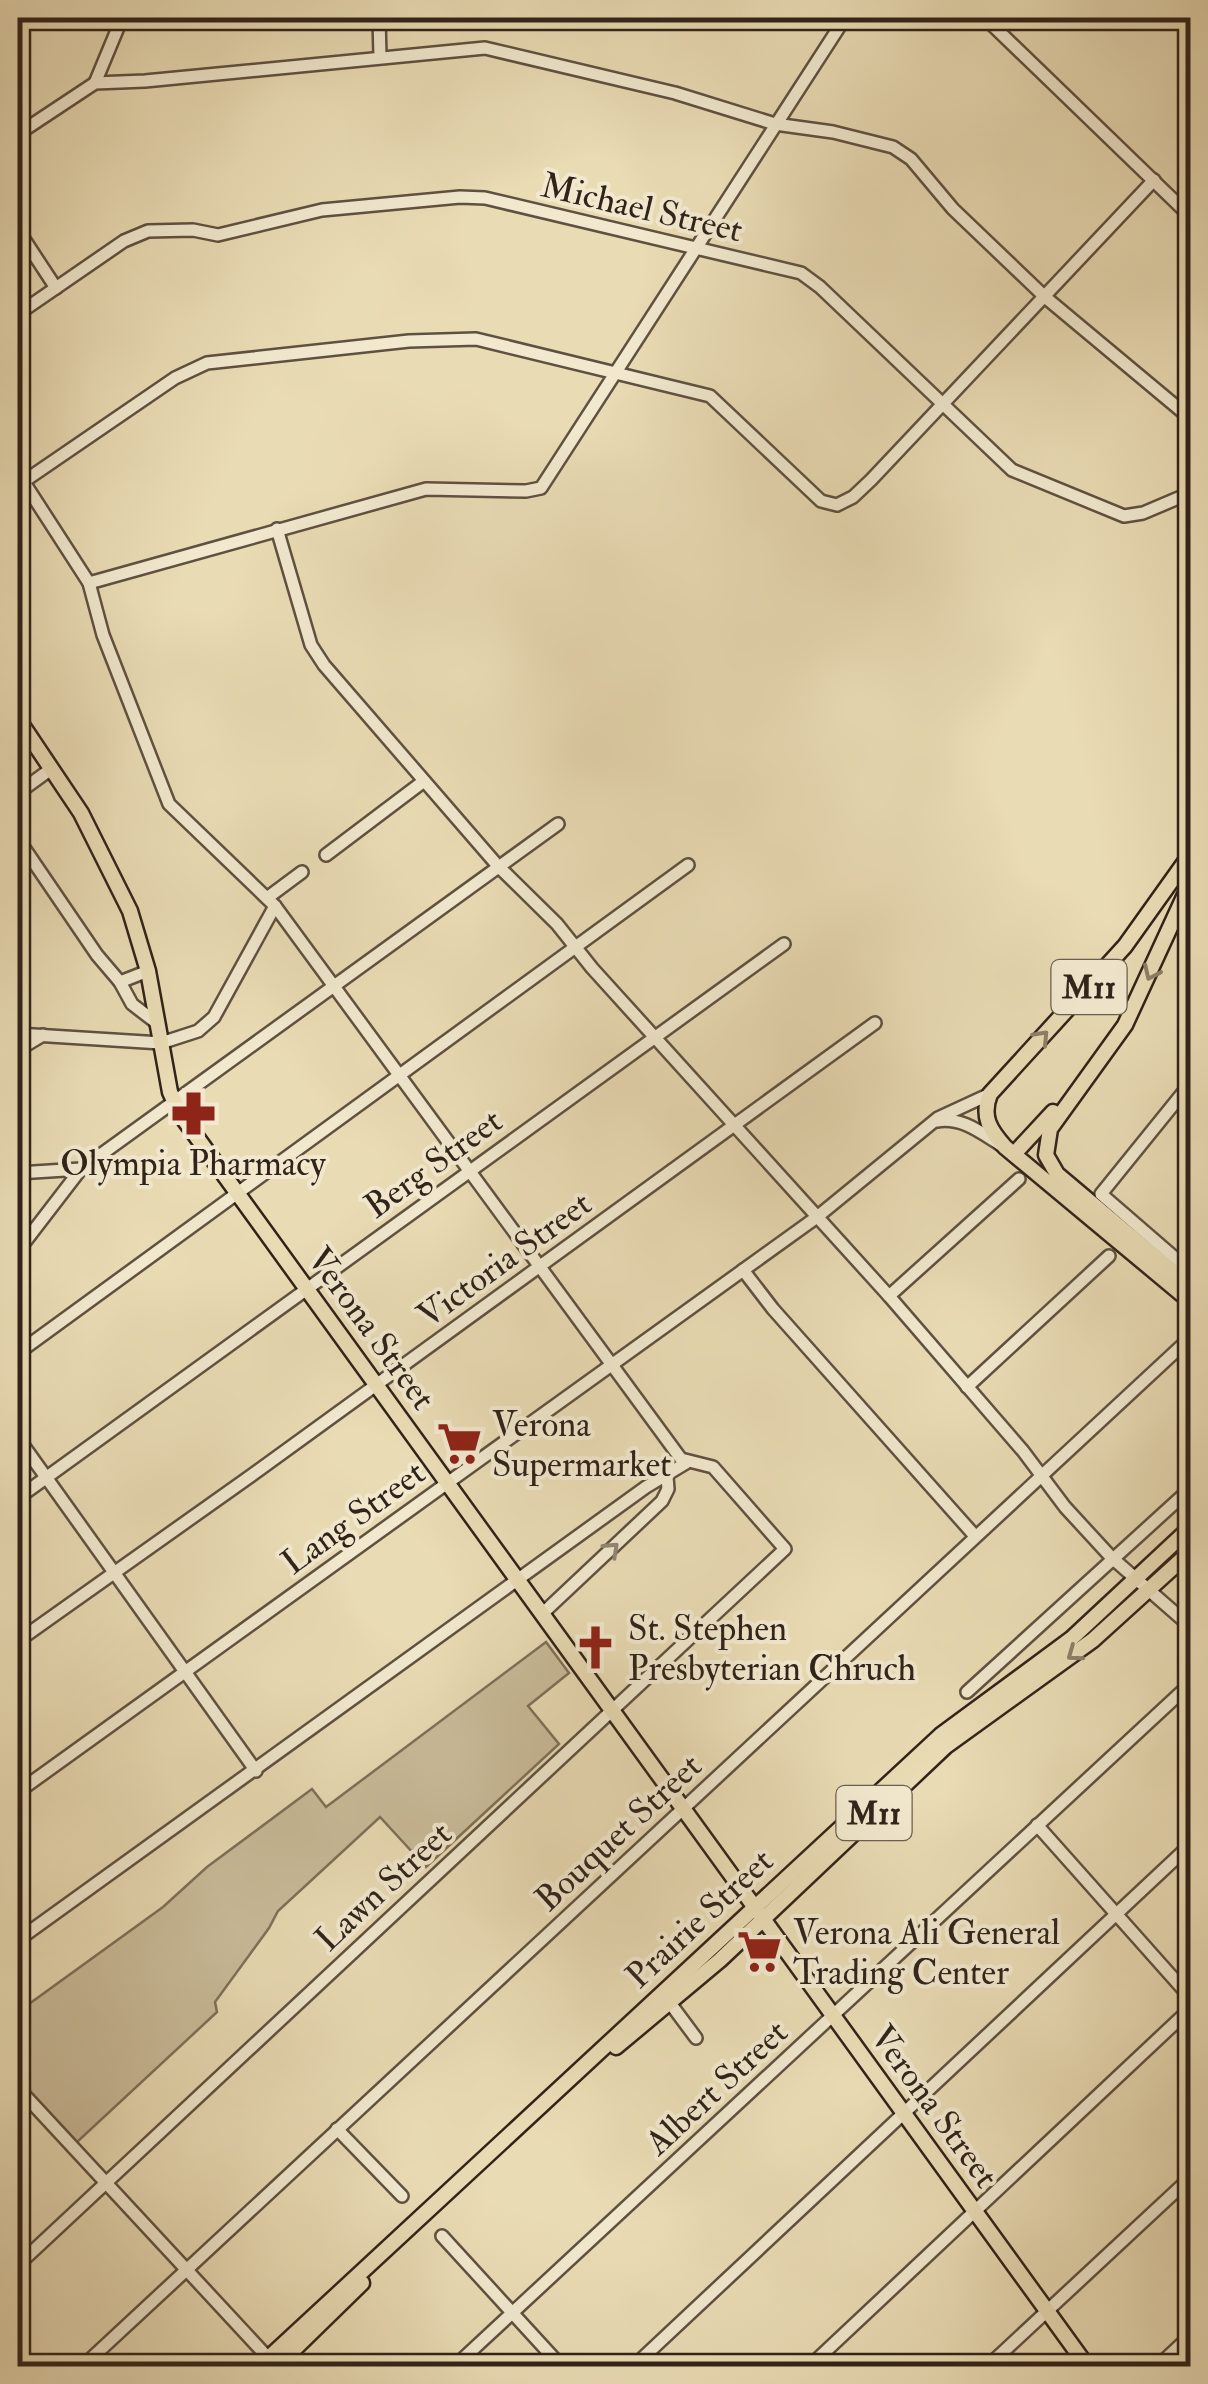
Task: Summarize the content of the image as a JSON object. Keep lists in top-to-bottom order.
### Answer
{
  "streets": {
    "main road": ["M11", "Verona Street", "Prairie Street"],
    "street": [
      "Michael Street",
      "Berg Street",
      "Victoria Street",
      "Lang Street",
      "Bouquet Street",
      "Lawn Street",
      "Albert Street"
    ]
  },
  "crossings": [
    ["M11", "Lang Street"],
    ["Berg Street", "Verona Street"],
    ["Victoria Street", "Verona Street"],
    ["Verona Street", "Lang Street"],
    ["Verona Street", "Bouquet Street"],
    ["Verona Street", "Lawn Street"],
    ["Verona Street", "Prairie Street"],
    ["Verona Street", "Albert Street"]
  ],
  "places": {
    "pharmacy": ["Olympia Pharmacy"],
    "supermarket": ["Verona Supermarket", "Verona Ali General Trading Center"],
    "church": ["St. Stephen Presbyterian Chruch"]
  }
}
